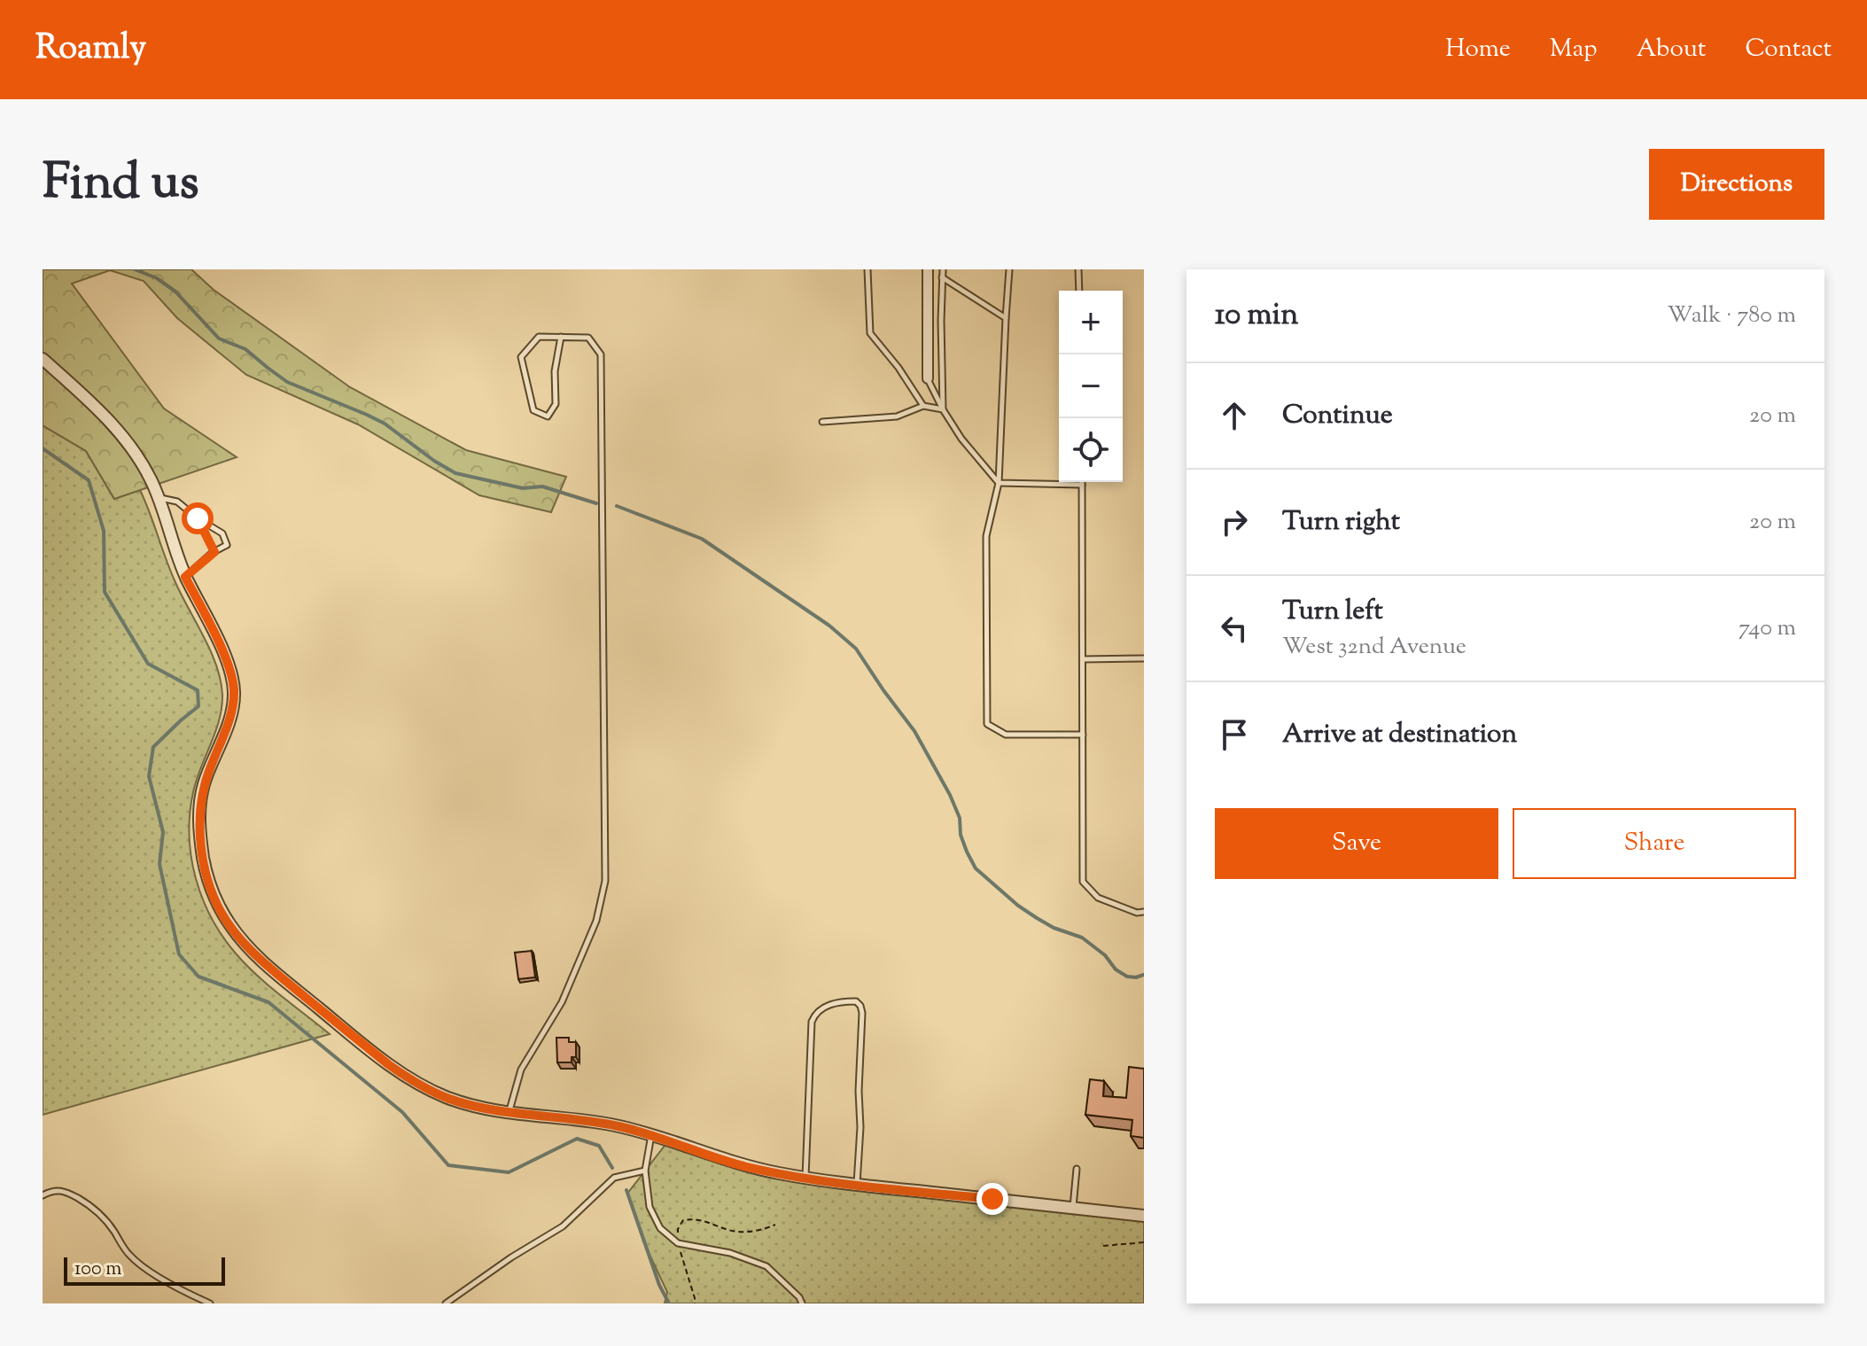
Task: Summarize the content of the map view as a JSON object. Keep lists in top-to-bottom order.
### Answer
{
  "scale_bar": "100 m",
  "page": {
    "header": "Roamly",
    "nav": [
      "Home",
      "Map",
      "About",
      "Contact"
    ],
    "title": "Find us",
    "buttons": [
      "Directions",
      ["Save", "Share"]
    ],
    "heading": ["10 min", "Walk · 780 m"],
    "map_buttons": ["+", "−"],
    "list": [
      ["Continue", "20 m"],
      ["Turn right", "20 m"],
      ["Turn left", "West 32nd Avenue", "740 m"],
      "Arrive at destination"
    ],
    "scale": "100 m"
  }
}
